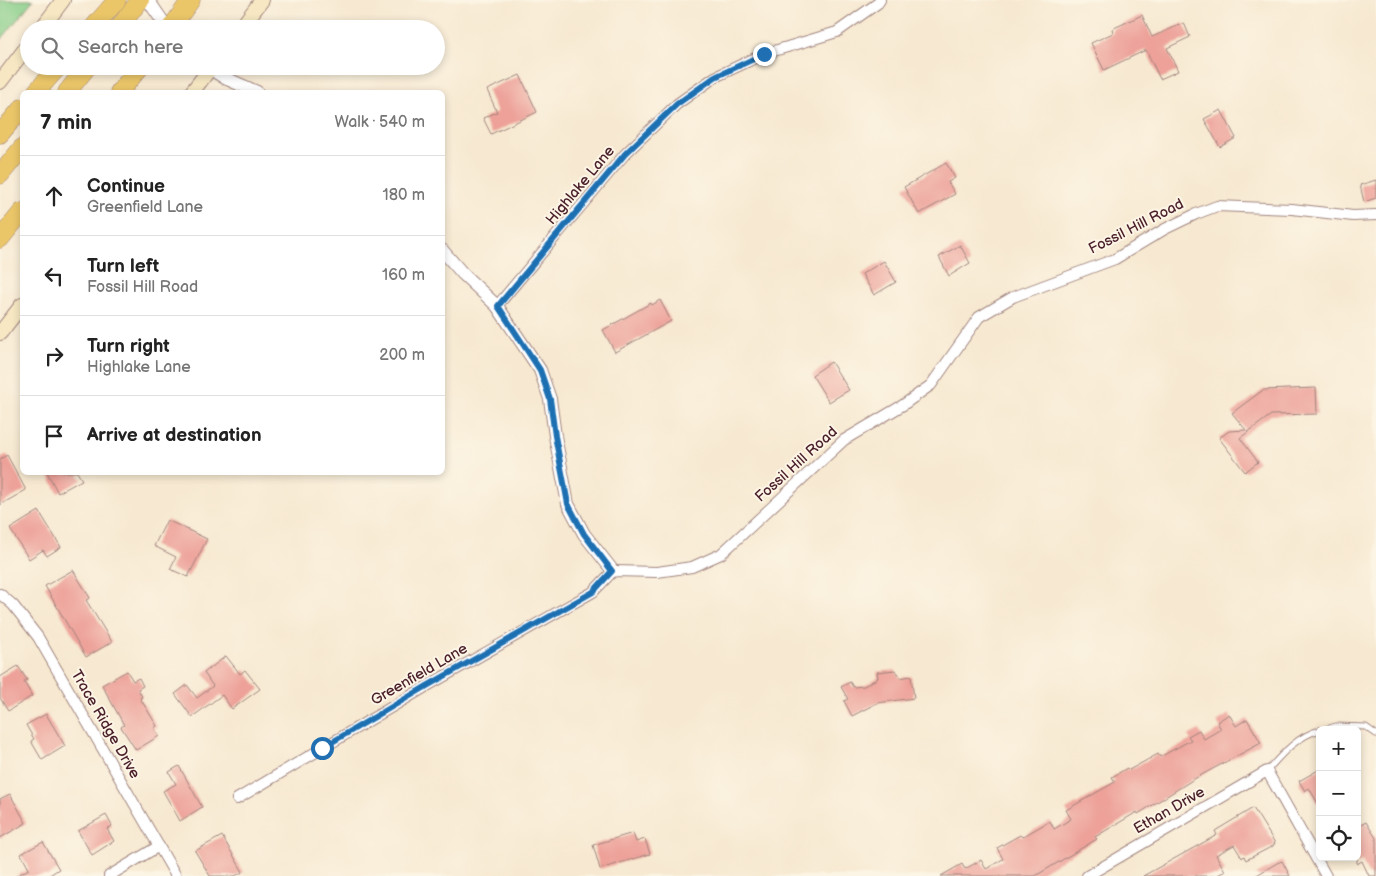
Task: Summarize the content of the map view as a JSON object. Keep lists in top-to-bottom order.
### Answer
{
  "streets": {
    "street": [
      "Highlake Lane",
      "Fossil Hill Road",
      "Greenfield Lane",
      "Trace Ridge Drive",
      "Ethan Drive"
    ]
  },
  "crossings": [
    ["Fossil Hill Road", "Greenfield Lane"]
  ],
  "page": {
    "search": "Search here",
    "heading": ["7 min", "Walk · 540 m"],
    "list": [
      ["Continue", "Greenfield Lane", "180 m"],
      ["Turn left", "Fossil Hill Road", "160 m"],
      ["Turn right", "Highlake Lane", "200 m"],
      "Arrive at destination"
    ],
    "map_buttons": ["+", "−"]
  }
}
